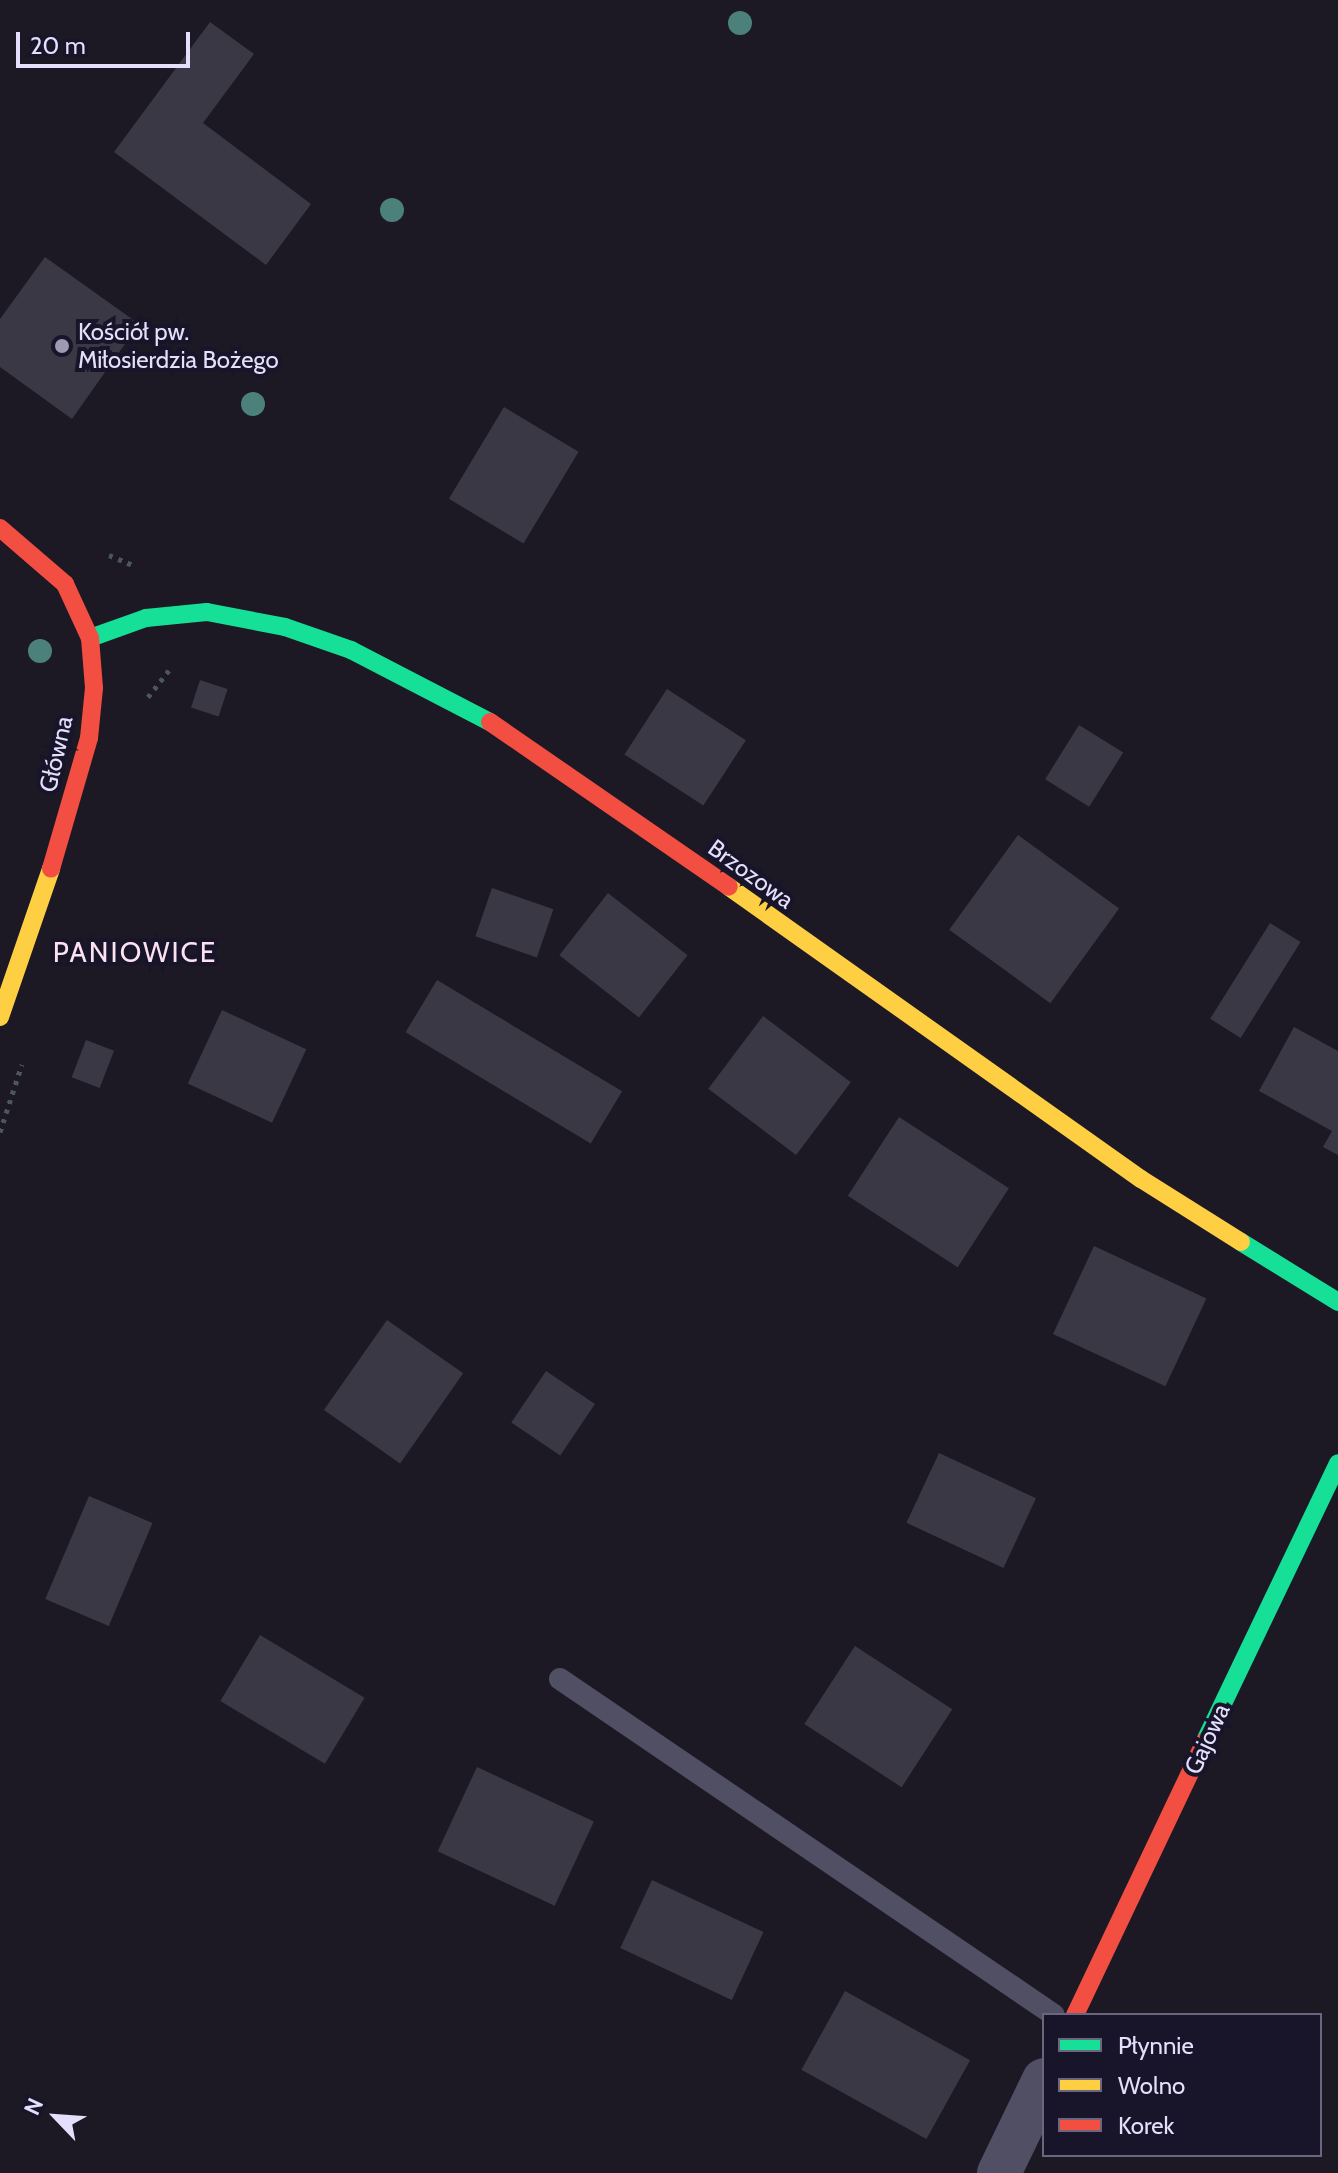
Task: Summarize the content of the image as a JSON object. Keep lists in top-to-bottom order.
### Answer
{
  "streets": {
    "street": ["Główna", "Brzozowa", "Gajowa"]
  },
  "crossings": [
    ["Główna", "Brzozowa"]
  ],
  "districts": ["PANIOWICE"],
  "places": ["Kościół pw. Miłosierdzia Bożego"],
  "legend": ["Płynnie", "Wolno", "Korek"],
  "scale_bar": "20 m",
  "north": "top left"
}
